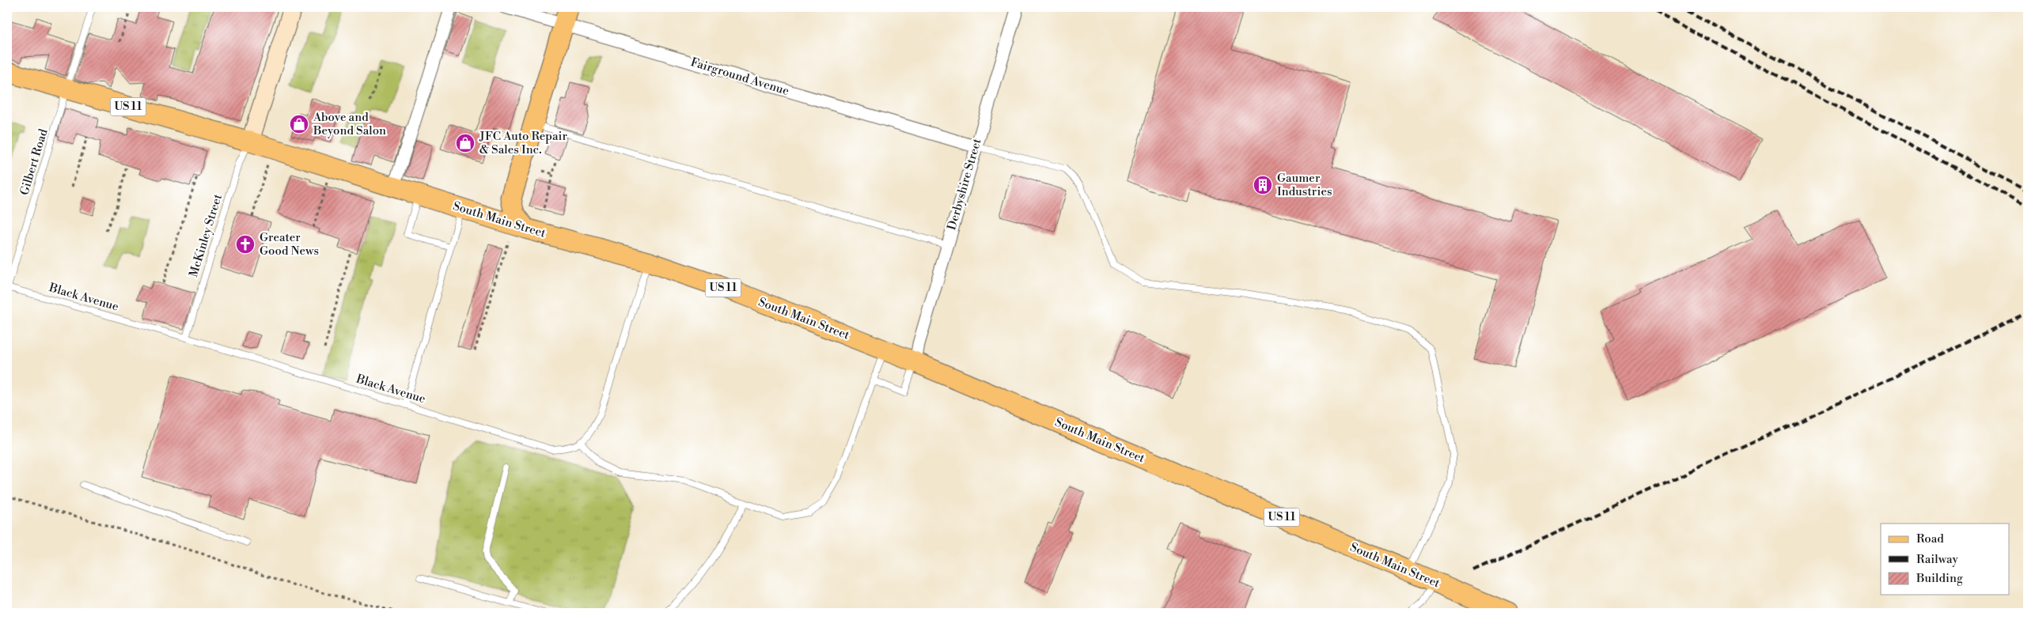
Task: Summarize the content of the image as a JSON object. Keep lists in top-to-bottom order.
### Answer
{
  "streets": {
    "main road": ["US 11", "South Main Street"],
    "street": ["Fairground Avenue", "Derbyshire Street"],
    "lane": ["Gilbert Road", "McKinley Street", "Black Avenue"]
  },
  "crossings": [
    ["Fairground Avenue", "Derbyshire Street"],
    ["Gilbert Road", "South Main Street"],
    ["Gilbert Road", "Black Avenue"],
    ["Derbyshire Street", "South Main Street"],
    ["South Main Street", "McKinley Street"],
    ["South Main Street", "Black Avenue"],
    ["McKinley Street", "Black Avenue"]
  ],
  "places": {
    "shop": ["Above and Beyond Salon", "JFC Auto Repair & Sales Inc."],
    "building": ["Gaumer Industries"],
    "church": ["Greater Good News"]
  },
  "legend": ["Road", "Railway", "Building"]
}
